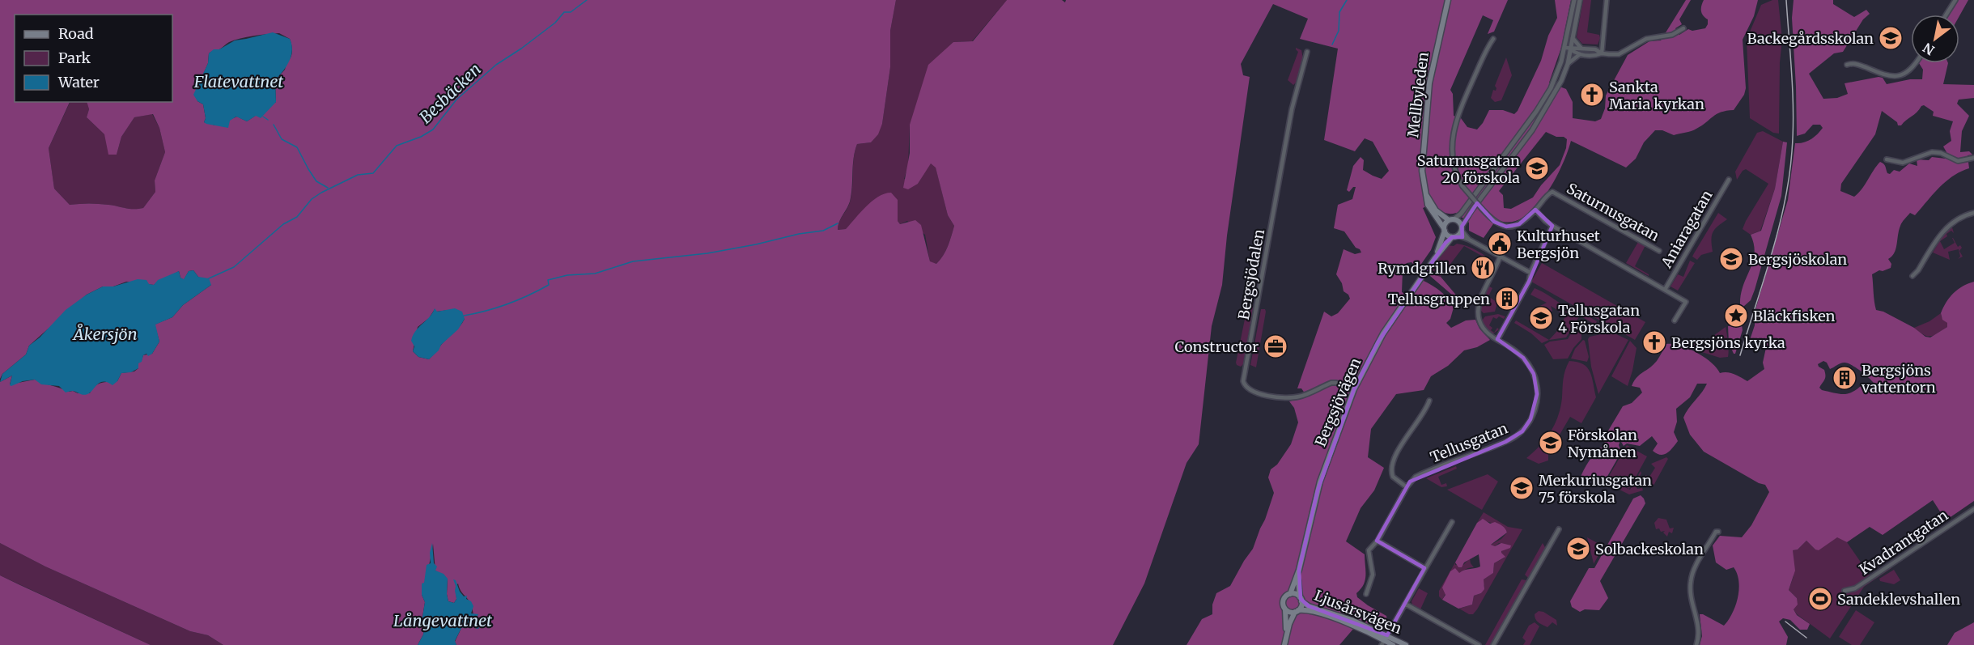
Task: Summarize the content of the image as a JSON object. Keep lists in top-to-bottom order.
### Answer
{
  "streets": {
    "main road": ["Mellbyleden", "Bergsjövägen", "Ljusårsvägen"],
    "street": [
      "Saturnusgatan",
      "Aniaragatan",
      "Bergsjödalen",
      "Tellusgatan",
      "Kvadrantgatan"
    ]
  },
  "crossings": [
    ["Mellbyleden", "Bergsjövägen"],
    ["Bergsjödalen", "Bergsjövägen"],
    ["Bergsjövägen", "Ljusårsvägen"]
  ],
  "water": [
    "Flatevattnet",
    "Besbäcken",
    "Åkersjön",
    "Långevattnet"
  ],
  "places": {
    "school or university": [
      "Backegårdsskolan",
      "Saturnusgatan 20 förskola",
      "Bergsjöskolan",
      "Tellusgatan 4 Förskola",
      "Förskolan Nymånen",
      "Merkuriusgatan 75 förskola",
      "Solbackeskolan"
    ],
    "church": ["Sankta Maria kyrkan", "Bergsjöns kyrka"],
    "public building": ["Kulturhuset Bergsjön"],
    "restaurant": ["Rymdgrillen"],
    "building": ["Tellusgruppen", "Bergsjöns vattentorn"],
    "place": ["Bläckfisken"],
    "office": ["Constructor"],
    "sports": ["Sandeklevshallen"]
  },
  "legend": ["Road", "Park", "Water"],
  "north": "bottom left"
}
